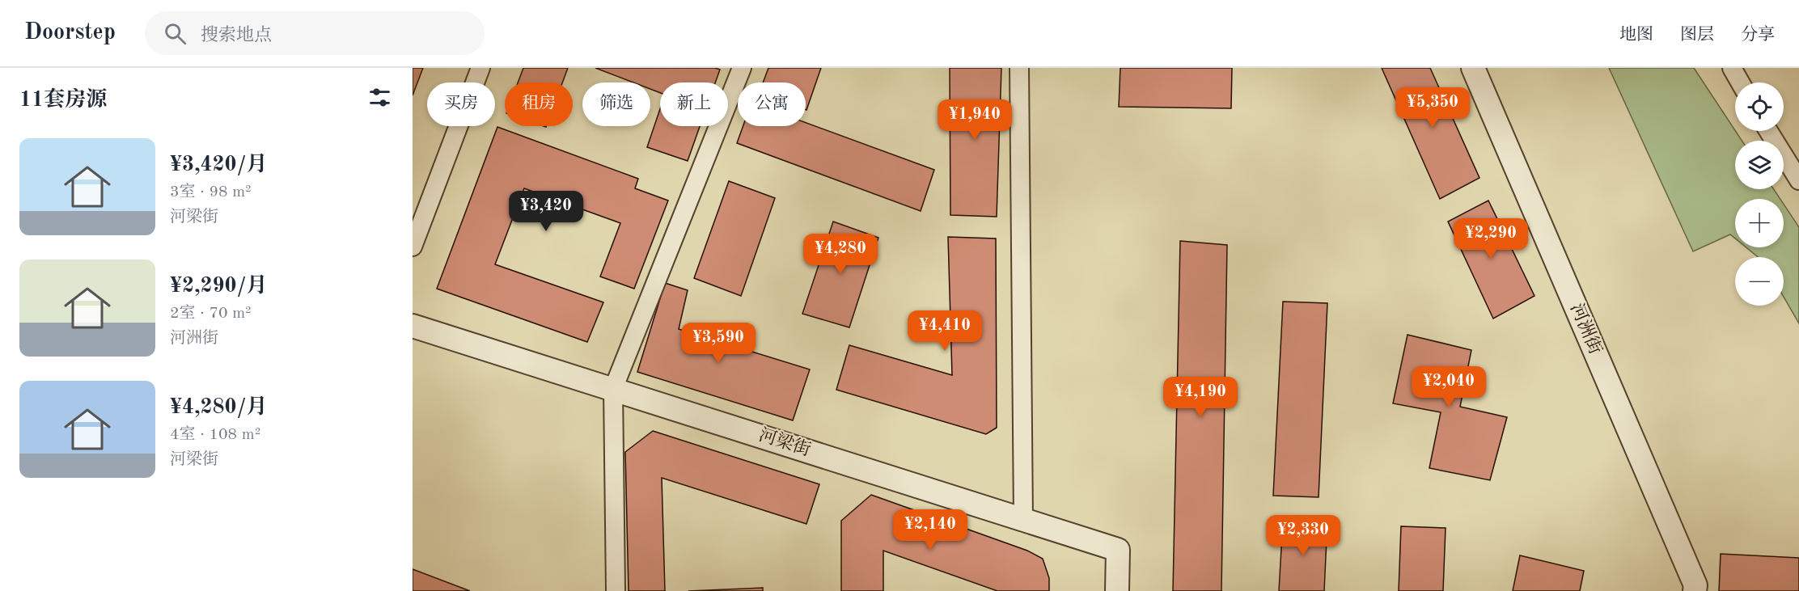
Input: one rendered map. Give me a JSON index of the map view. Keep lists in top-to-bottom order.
{
  "streets": {
    "street": ["河洲街", "河梁街"]
  },
  "page": {
    "header": "Doorstep",
    "search": "搜索地点",
    "nav": ["地图", "图层", "分享"],
    "heading": "11套房源",
    "map_buttons": ["+", "−"],
    "chip": [
      "买房",
      "租房",
      "筛选",
      "新上",
      "公寓"
    ],
    "price": [
      "¥5,350",
      "¥1,940",
      "¥3,420",
      "¥2,290",
      "¥4,280",
      "¥4,410",
      "¥3,590",
      "¥2,040",
      "¥4,190",
      "¥2,140",
      "¥2,330"
    ],
    "list": [
      {
        "name": "¥3,420/月",
        "note": "3室 · 98 m² · 河梁街"
      },
      {
        "name": "¥2,290/月",
        "note": "2室 · 70 m² · 河洲街"
      },
      {
        "name": "¥4,280/月",
        "note": "4室 · 108 m² · 河梁街"
      }
    ]
  }
}
